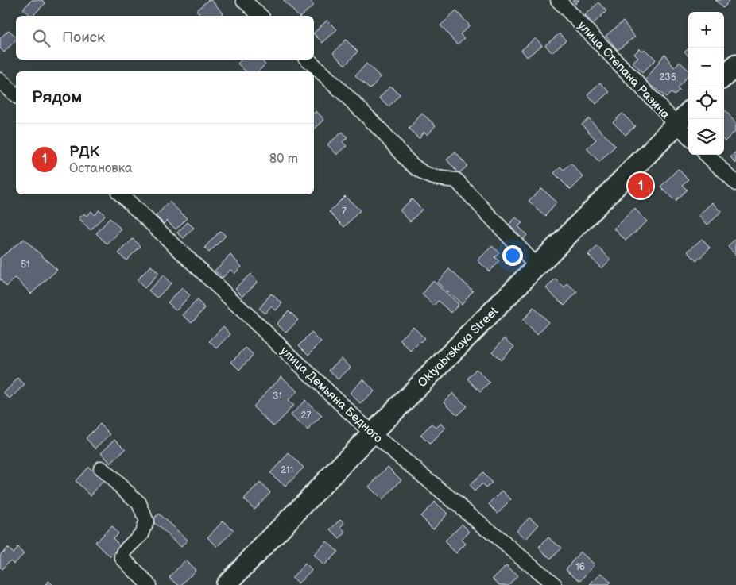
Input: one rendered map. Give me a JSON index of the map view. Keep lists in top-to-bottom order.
{
  "streets": {
    "main road": ["Oktyabrskaya Street"],
    "street": ["улица Степана Разина", "улица Демьяна Бедного"]
  },
  "crossings": [
    ["улица Степана Разина", "Oktyabrskaya Street"],
    ["Oktyabrskaya Street", "улица Демьяна Бедного"]
  ],
  "house_numbers": [
    "235",
    "7",
    "51",
    "31",
    "27",
    "211",
    "16"
  ],
  "page": {
    "map_buttons": ["+", "−"],
    "search": "Поиск",
    "heading": "Рядом",
    "list": [
      {
        "mark": "1",
        "name": "РДК",
        "note": "Остановка",
        "value": "80 m"
      }
    ],
    "pins": "1"
  }
}
